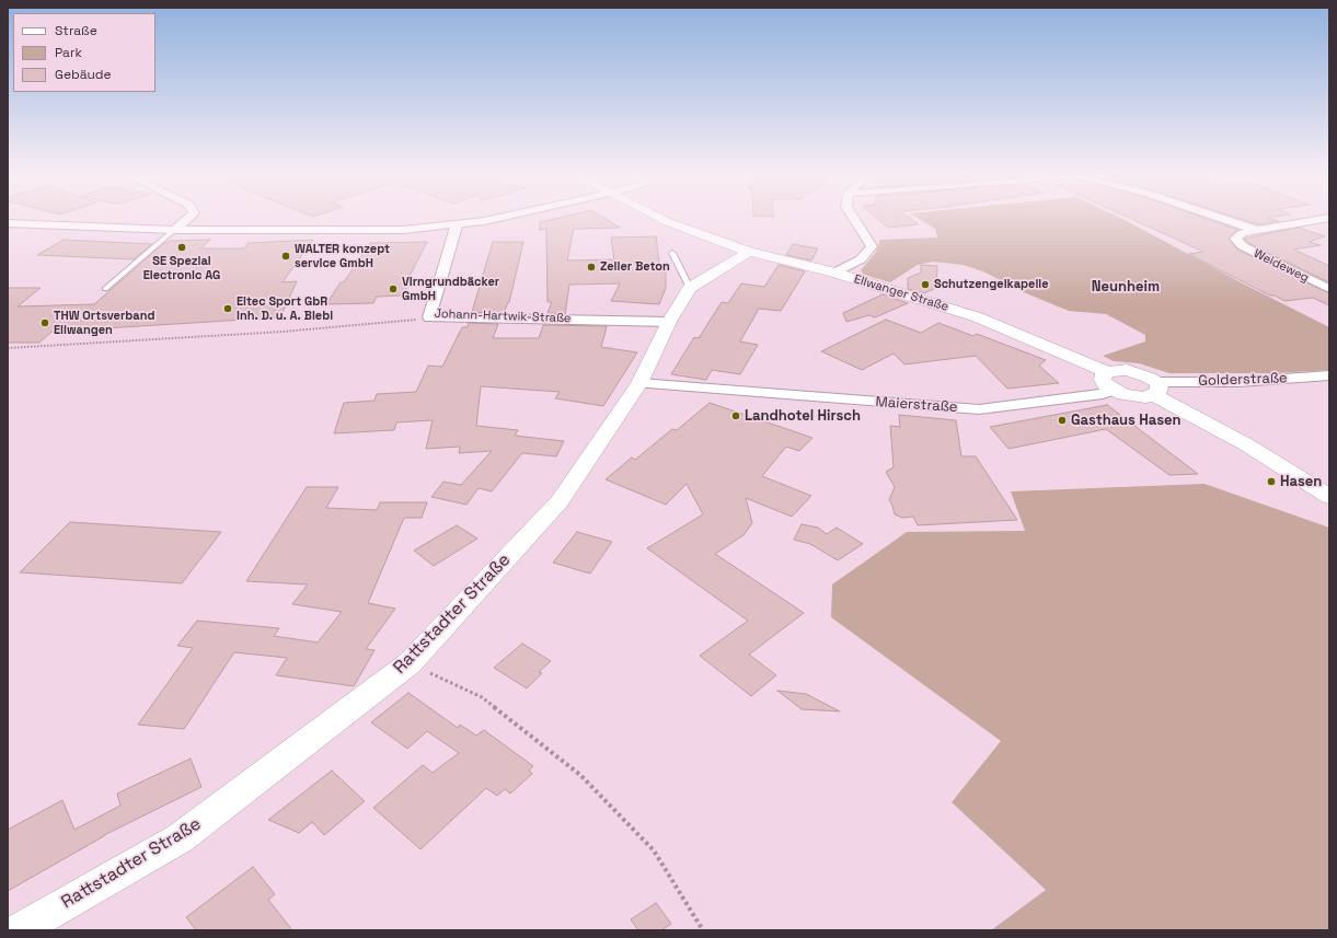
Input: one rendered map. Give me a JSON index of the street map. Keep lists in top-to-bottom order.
{
  "streets": {
    "street": [
      "Weideweg",
      "Ellwanger Straße",
      "Johann-Hartwik-Straße",
      "Golderstraße",
      "Maierstraße",
      "Rattstadter Straße"
    ]
  },
  "crossings": [
    ["Ellwanger Straße", "Golderstraße"],
    ["Ellwanger Straße", "Maierstraße"],
    ["Ellwanger Straße", "Rattstadter Straße"],
    ["Johann-Hartwik-Straße", "Rattstadter Straße"],
    ["Maierstraße", "Rattstadter Straße"]
  ],
  "districts": ["Neunheim"],
  "places": [
    "SE Spezial Electronic AG",
    "WALTER konzept service GmbH",
    "Zeller Beton",
    "Schutzengelkapelle",
    "Virngrundbäcker GmbH",
    "Eltec Sport GbR Inh. D. u. A. Biebl",
    "THW Ortsverband Ellwangen",
    "Landhotel Hirsch",
    "Gasthaus Hasen",
    "Hasen"
  ],
  "legend": ["Straße", "Park", "Gebäude"]
}
